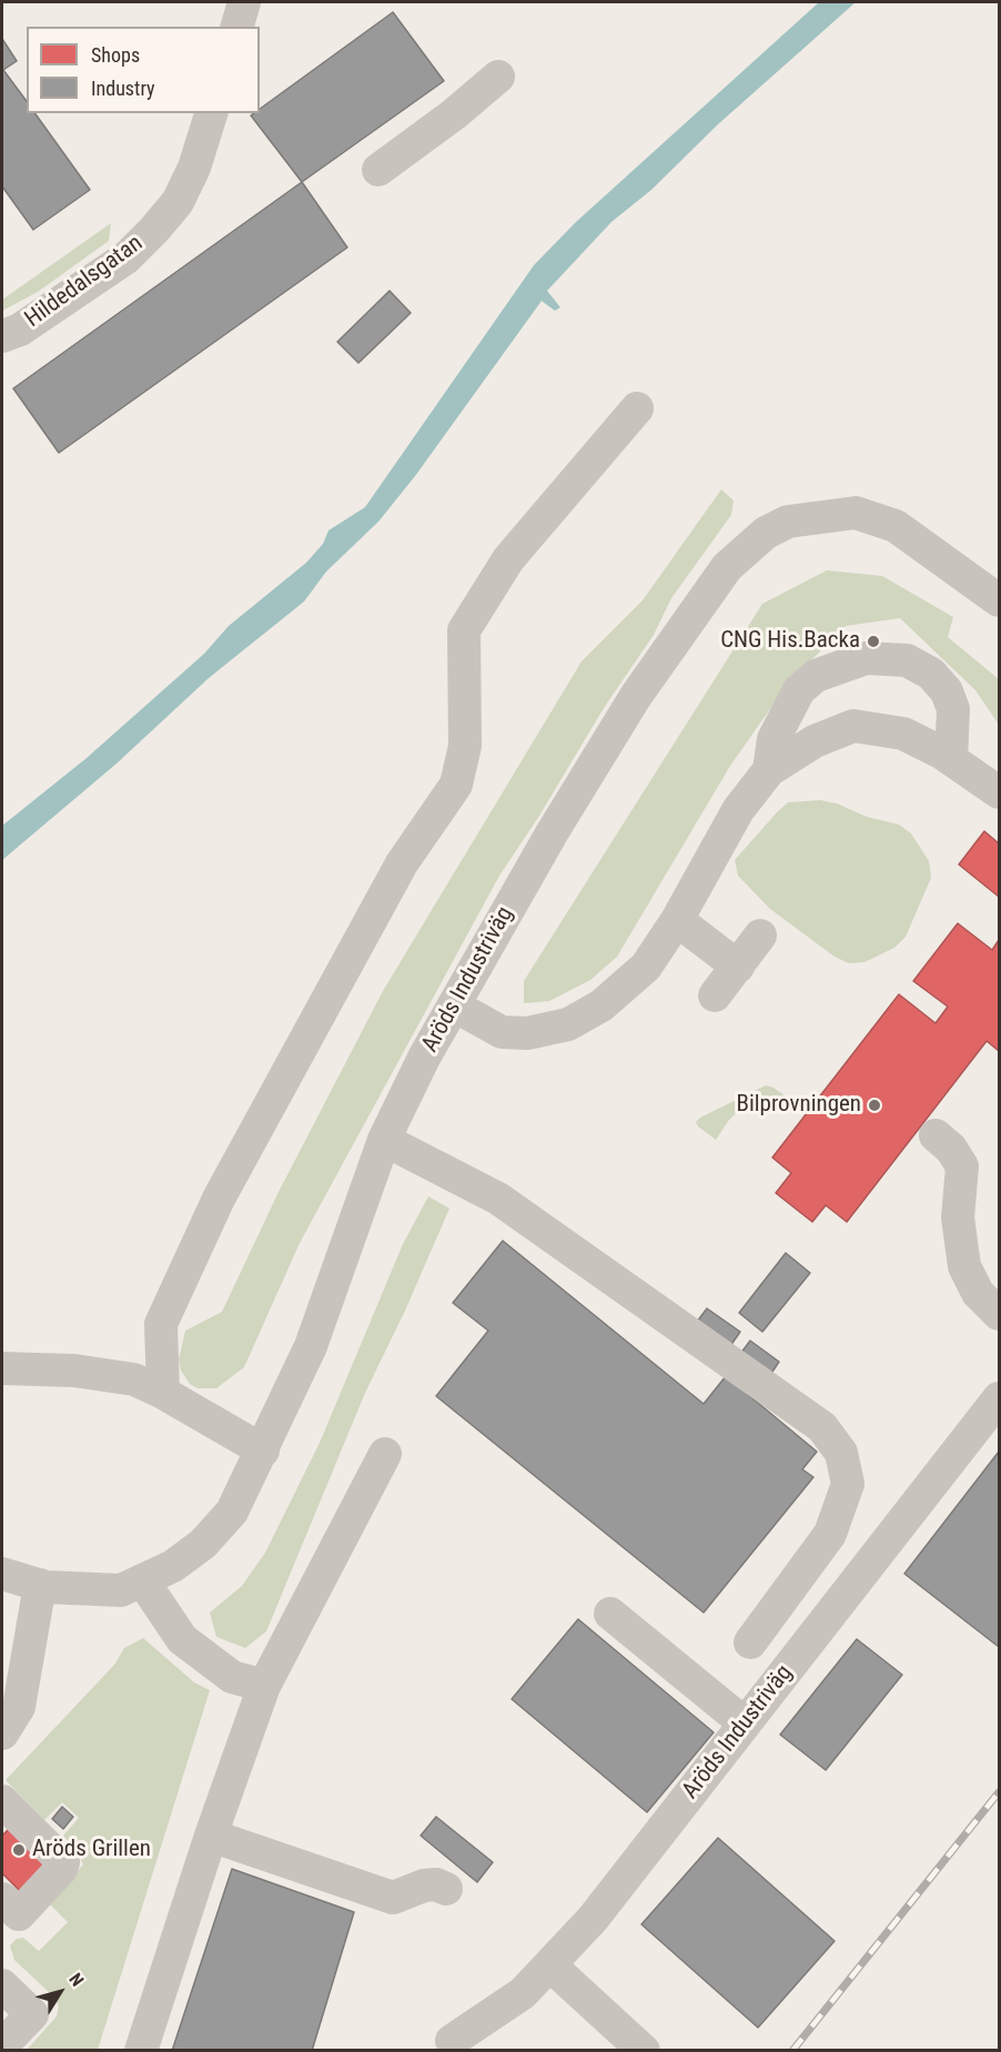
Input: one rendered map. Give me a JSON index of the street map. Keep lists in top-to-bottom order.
{
  "streets": {
    "street": ["Hildedalsgatan", "Aröds Industriväg"]
  },
  "places": ["CNG His.Backa", "Bilprovningen", "Aröds Grillen"],
  "legend": ["Shops", "Industry"],
  "north": "top right"
}
